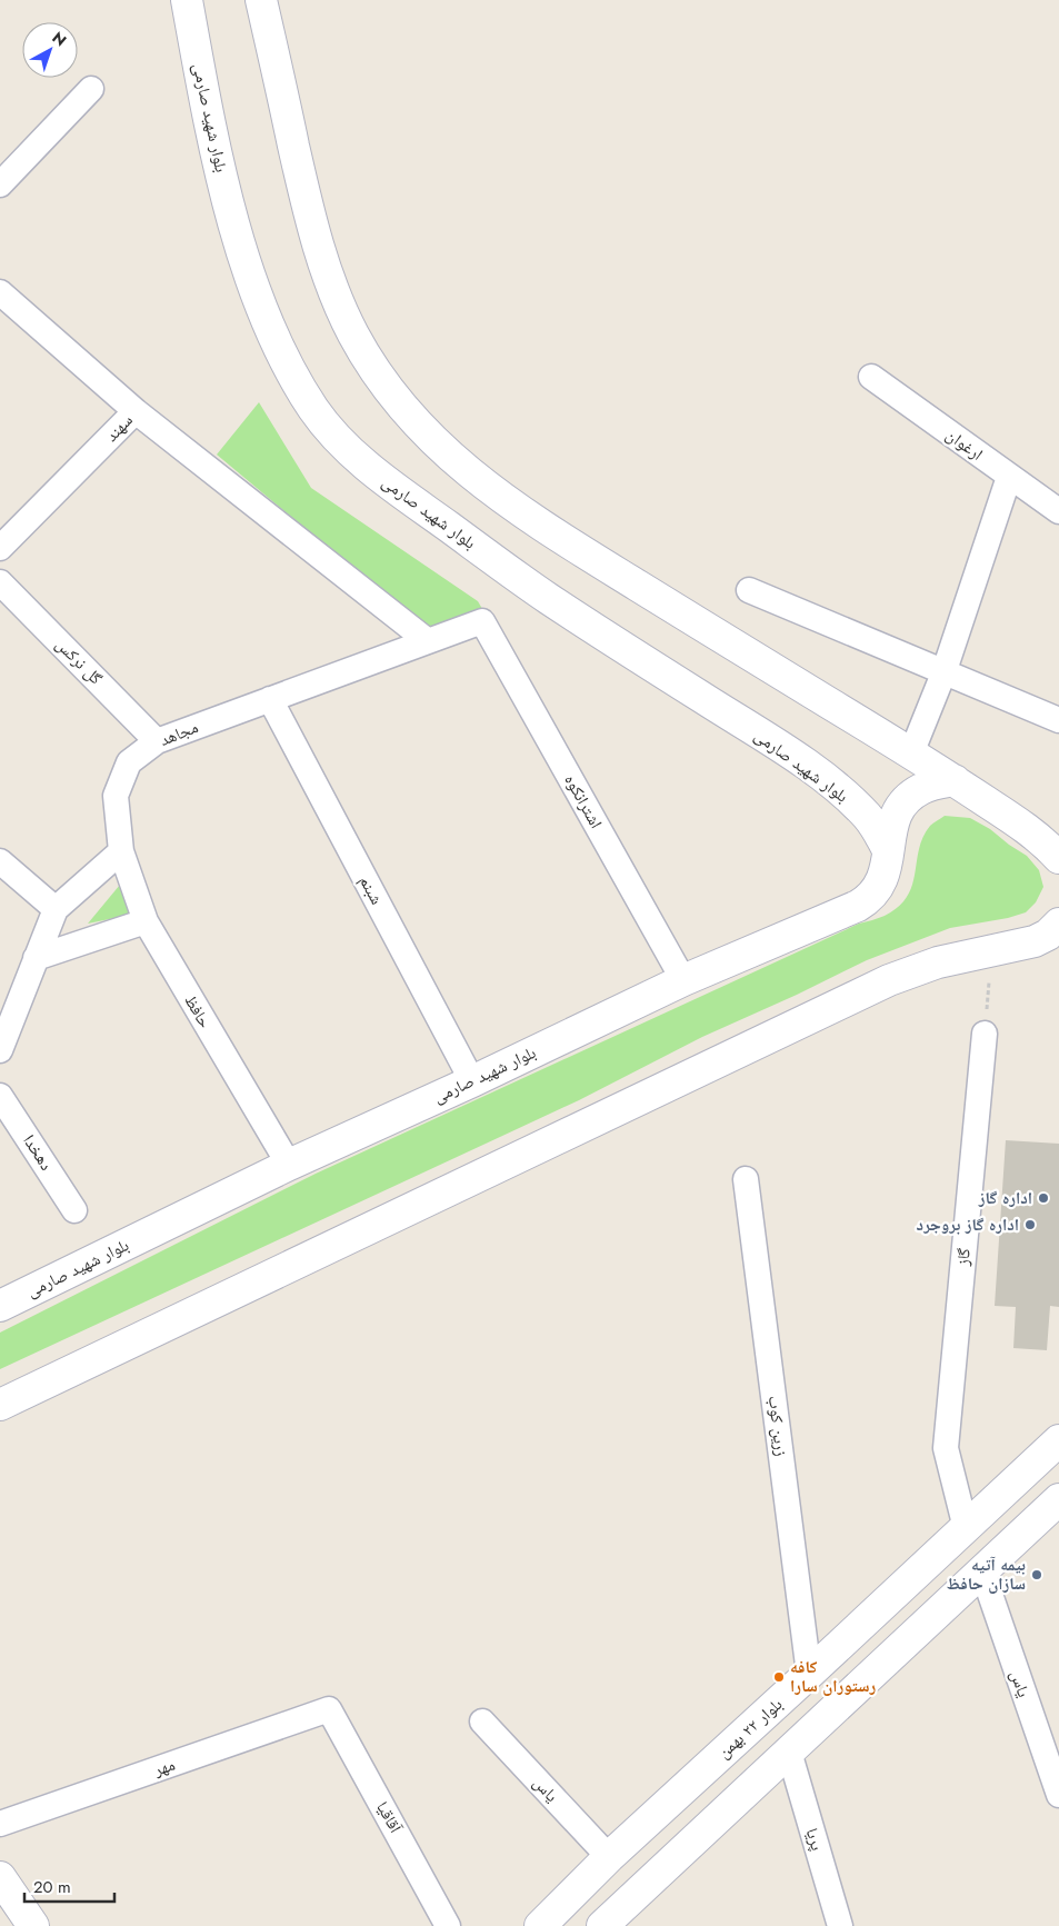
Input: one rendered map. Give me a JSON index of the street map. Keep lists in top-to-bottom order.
{
  "streets": {
    "main road": ["بلوار شهید صارمی", "بلوار ۲۲ بهمن"],
    "street": [
      "سهند",
      "ارغوان",
      "گل نرکس",
      "مجاهد",
      "اشترانکوه",
      "شبنم",
      "حافظ",
      "دهخدا",
      "گاز",
      "زرین کوب",
      "یاس",
      "مهر",
      "آقاقیا",
      "پریا"
    ]
  },
  "crossings": [
    ["بلوار شهید صارمی", "اشترانکوه"],
    ["بلوار شهید صارمی", "شبنم"],
    ["بلوار شهید صارمی", "حافظ"],
    ["گل نرکس", "مجاهد"],
    ["مجاهد", "اشترانکوه"],
    ["مجاهد", "شبنم"],
    ["مجاهد", "حافظ"],
    ["گاز", "بلوار ۲۲ بهمن"],
    ["زرین کوب", "بلوار ۲۲ بهمن"],
    ["یاس", "بلوار ۲۲ بهمن"],
    ["مهر", "آقاقیا"]
  ],
  "places": [
    "اداره گاز",
    "اداره گاز بروجرد",
    "بیمه آتیه سازان حافظ",
    "کافه رستوران سارا"
  ],
  "scale_bar": "20 m",
  "north": "top right"
}
